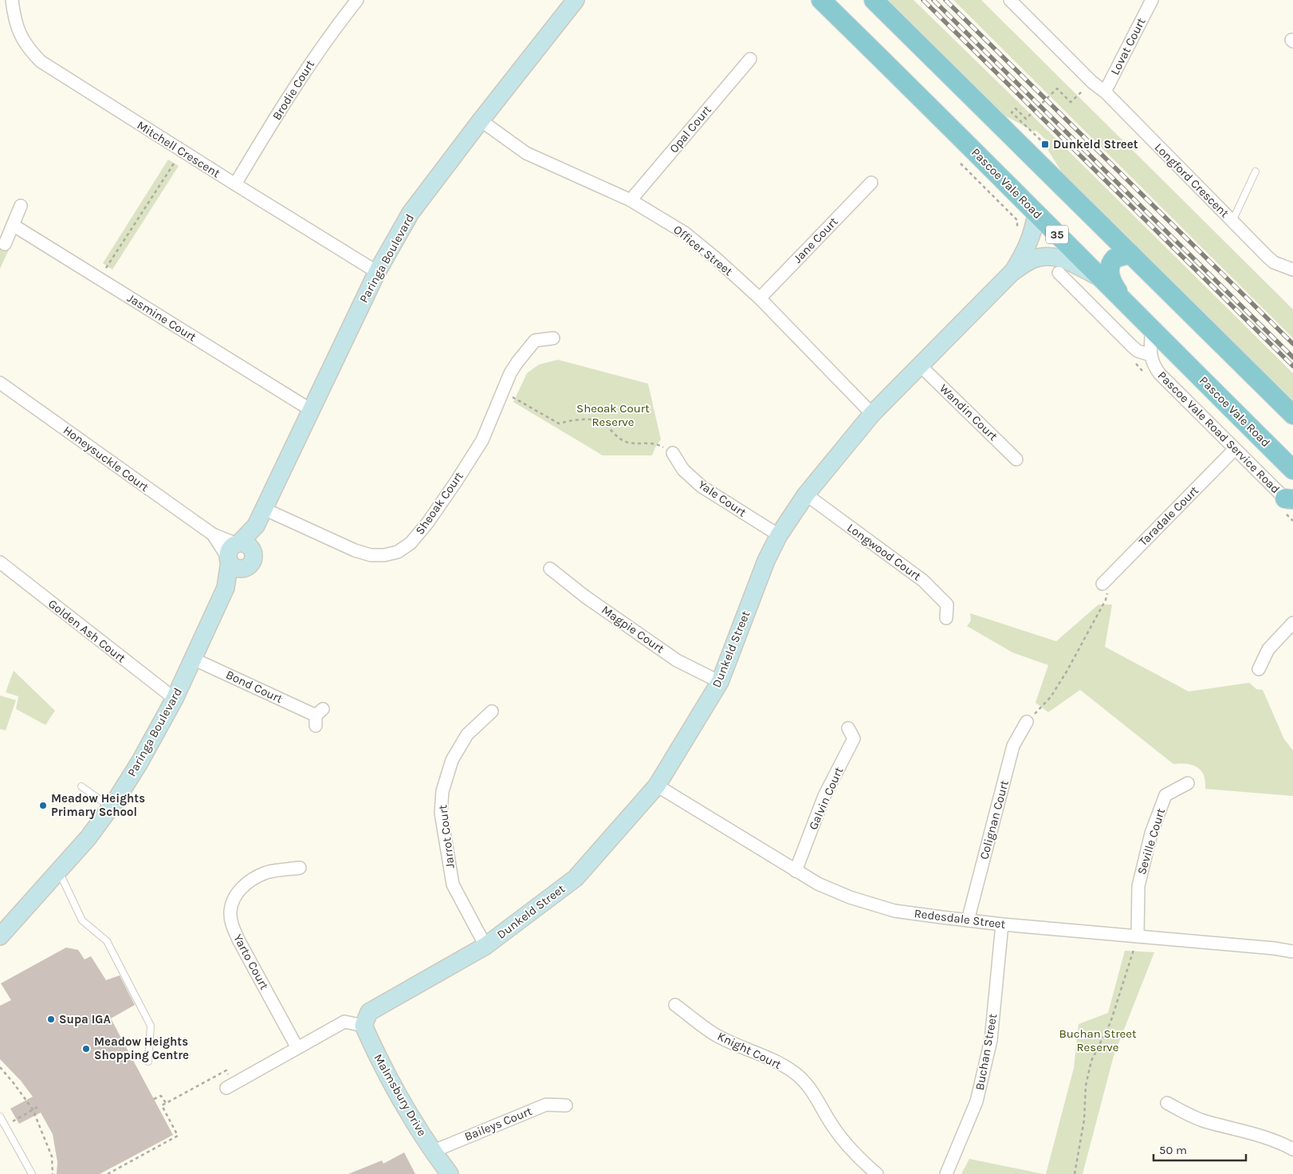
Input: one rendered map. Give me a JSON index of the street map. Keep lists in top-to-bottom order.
{
  "streets": {
    "main road": ["Pascoe Vale Road", "35"],
    "street": [
      "Lovat Court",
      "Brodie Court",
      "Opal Court",
      "Mitchell Crescent",
      "Longford Crescent",
      "Jane Court",
      "Officer Street",
      "Paringa Boulevard",
      "Jasmine Court",
      "Wandin Court",
      "Pascoe Vale Road Service Road",
      "Honeysuckle Court",
      "Yale Court",
      "Sheoak Court",
      "Taradale Court",
      "Longwood Court",
      "Magpie Court",
      "Golden Ash Court",
      "Dunkeld Street",
      "Bond Court",
      "Galvin Court",
      "Colignan Court",
      "Jarrot Court",
      "Seville Court",
      "Redesdale Street",
      "Yarto Court",
      "Knight Court",
      "Buchan Street",
      "Malmsbury Drive",
      "Baileys Court"
    ]
  },
  "crossings": [
    ["Lovat Court", "Longford Crescent"],
    ["Brodie Court", "Mitchell Crescent"],
    ["Opal Court", "Officer Street"],
    ["Mitchell Crescent", "Paringa Boulevard"],
    ["Pascoe Vale Road", "Pascoe Vale Road Service Road"],
    ["Pascoe Vale Road", "Dunkeld Street"],
    ["Jane Court", "Officer Street"],
    ["Officer Street", "Paringa Boulevard"],
    ["Officer Street", "Dunkeld Street"],
    ["Paringa Boulevard", "Jasmine Court"],
    ["Paringa Boulevard", "Honeysuckle Court"],
    ["Paringa Boulevard", "Sheoak Court"],
    ["Paringa Boulevard", "Golden Ash Court"],
    ["Paringa Boulevard", "Bond Court"],
    ["Wandin Court", "Dunkeld Street"],
    ["Pascoe Vale Road Service Road", "Taradale Court"],
    ["Yale Court", "Dunkeld Street"],
    ["Longwood Court", "Dunkeld Street"],
    ["Magpie Court", "Dunkeld Street"],
    ["Dunkeld Street", "Jarrot Court"],
    ["Dunkeld Street", "Redesdale Street"],
    ["Dunkeld Street", "Malmsbury Drive"],
    ["Galvin Court", "Redesdale Street"],
    ["Colignan Court", "Redesdale Street"],
    ["Seville Court", "Redesdale Street"],
    ["Redesdale Street", "Buchan Street"],
    ["Malmsbury Drive", "Baileys Court"]
  ],
  "parks": ["Sheoak Court Reserve", "Buchan Street Reserve"],
  "places": {
    "transit": ["Dunkeld Street"],
    "other": ["Meadow Heights Primary School", "Supa IGA", "Meadow Heights Shopping Centre"]
  },
  "scale_bar": "50 m"
}
